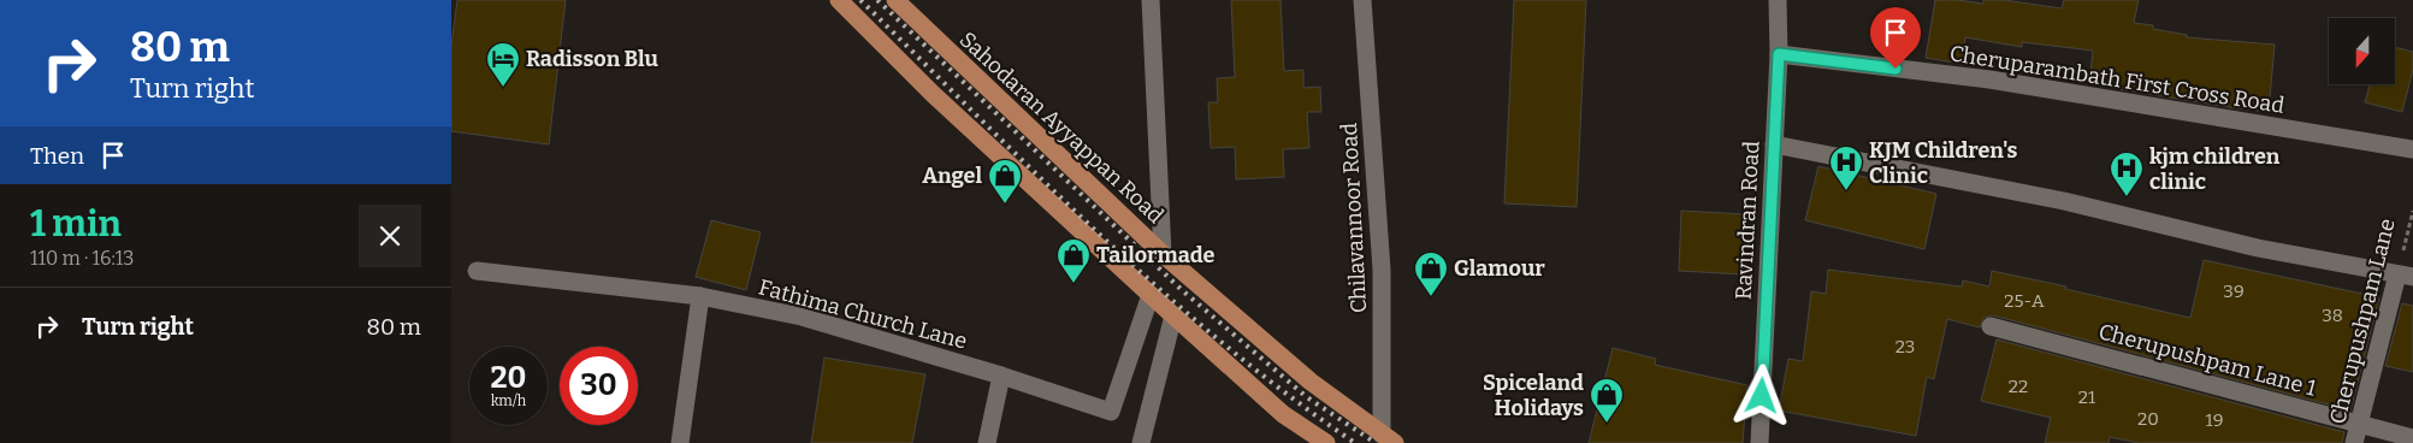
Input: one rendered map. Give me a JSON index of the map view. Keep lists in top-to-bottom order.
{
  "streets": {
    "main road": ["Sahodaran Ayyappan Road"],
    "street": [
      "Cheruparambath First Cross Road",
      "Chilavannoor Road",
      "Ravindran Road",
      "Fathima Church Lane",
      "Cherupushpam Lane",
      "Cherupushpam Lane 1"
    ]
  },
  "crossings": [
    ["Cheruparambath First Cross Road", "Ravindran Road"],
    ["Sahodaran Ayyappan Road", "Chilavannoor Road"],
    ["Cherupushpam Lane", "Cherupushpam Lane 1"]
  ],
  "places": {
    "hotel": ["Radisson Blu"],
    "hospital": ["KJM Children's Clinic", "kjm children clinic"],
    "shop": [
      "Angel",
      "Tailormade",
      "Glamour",
      "Spiceland Holidays"
    ]
  },
  "house_numbers": [
    "39",
    "25-A",
    "38",
    "23",
    "22",
    "21",
    "20",
    "19"
  ],
  "north": "bottom",
  "page": {
    "turn": ["80 m", "Turn right"],
    "then": "Then",
    "heading": ["1 min", "110 m · 16:13"],
    "list": [
      {
        "name": "Turn right",
        "value": "80 m"
      }
    ],
    "speed": "20 km/h",
    "limit": "30"
  }
}
